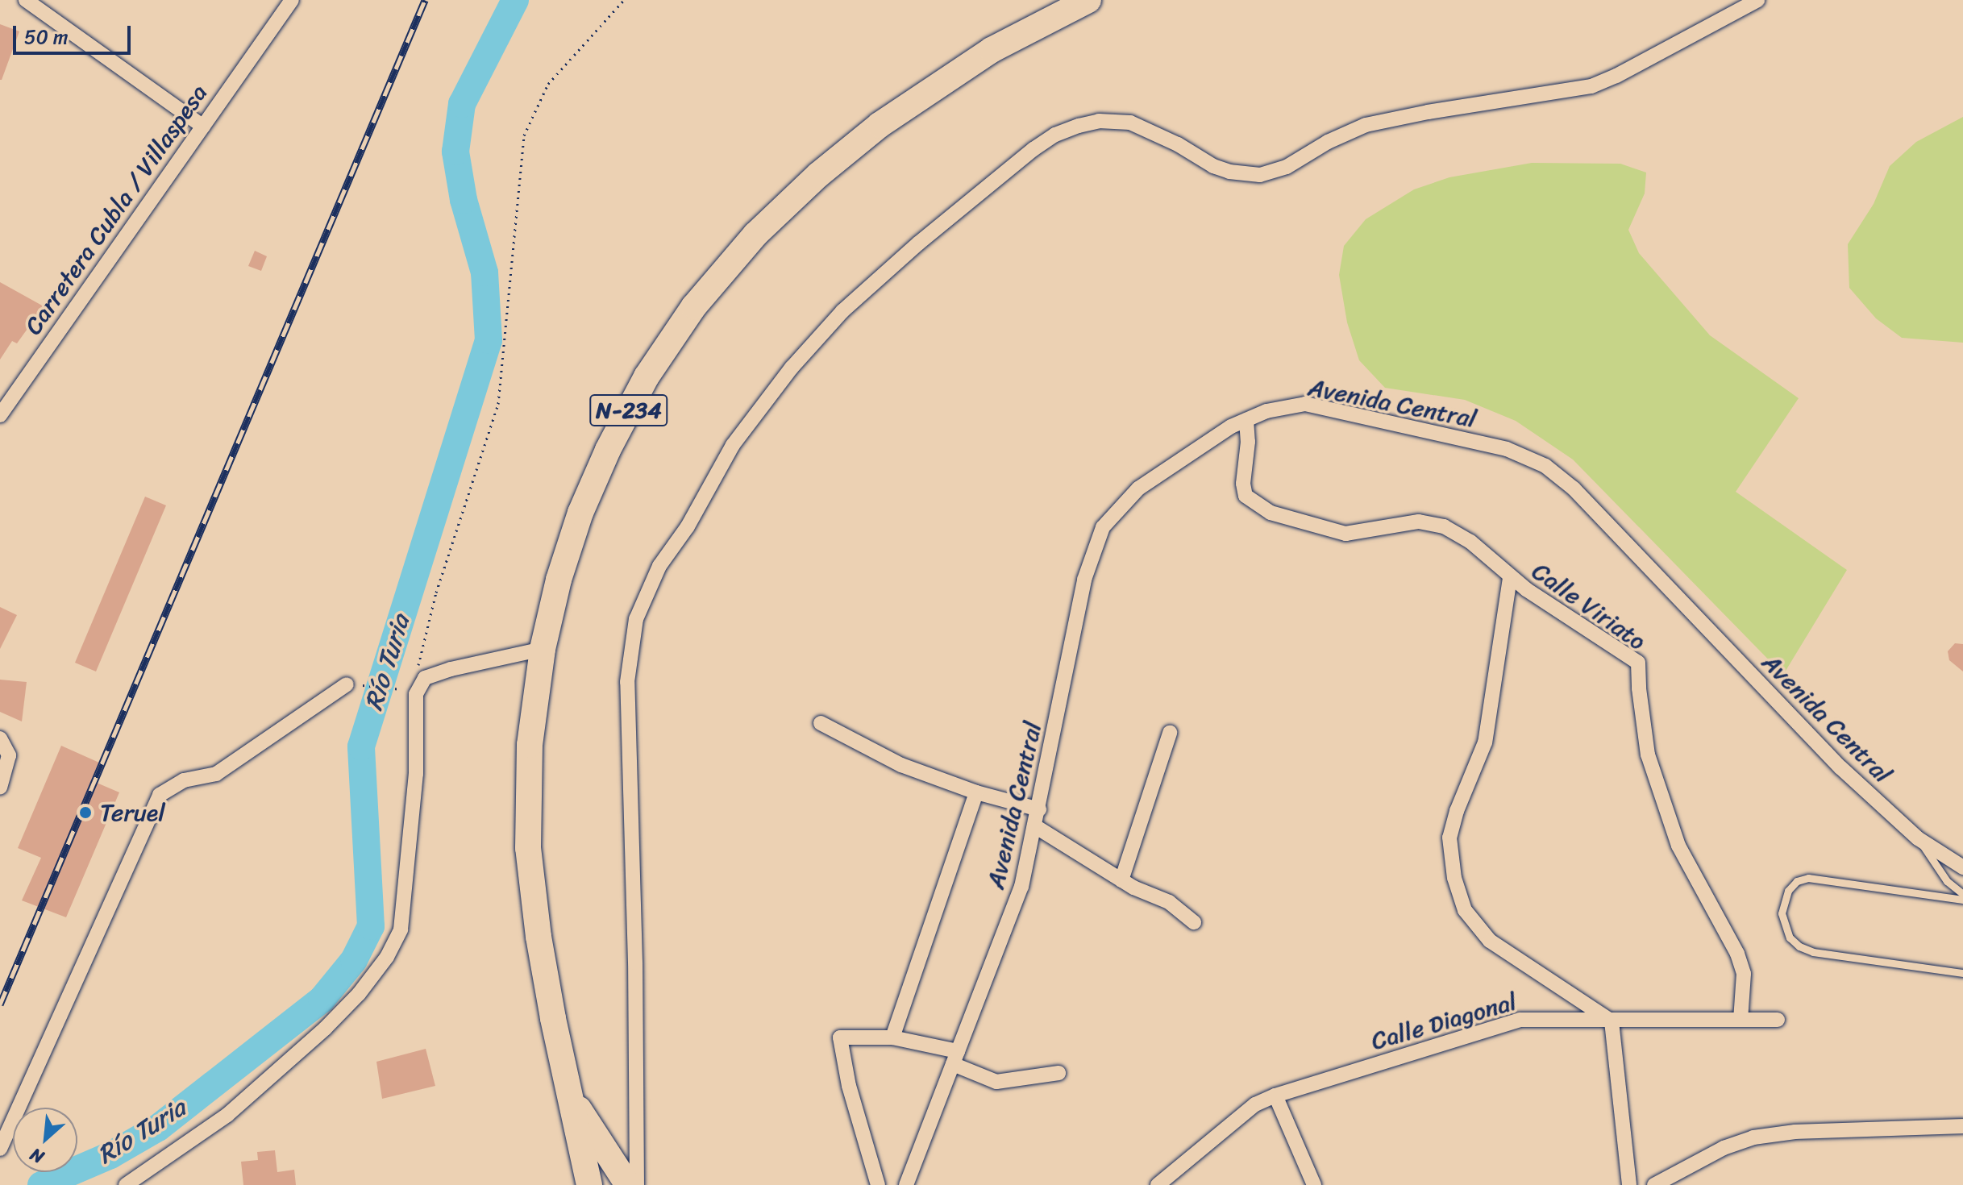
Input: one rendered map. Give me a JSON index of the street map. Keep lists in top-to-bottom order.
{
  "streets": {
    "highway": ["N-234"],
    "street": [
      "Carretera Cubla / Villaspesa",
      "Avenida Central",
      "Calle Viriato",
      "Calle Diagonal"
    ]
  },
  "crossings": [
    ["Avenida Central", "Calle Viriato"],
    ["Calle Viriato", "Calle Diagonal"]
  ],
  "water": ["Río Turia"],
  "places": ["Teruel"],
  "scale_bar": "50 m",
  "north": "bottom left"
}
